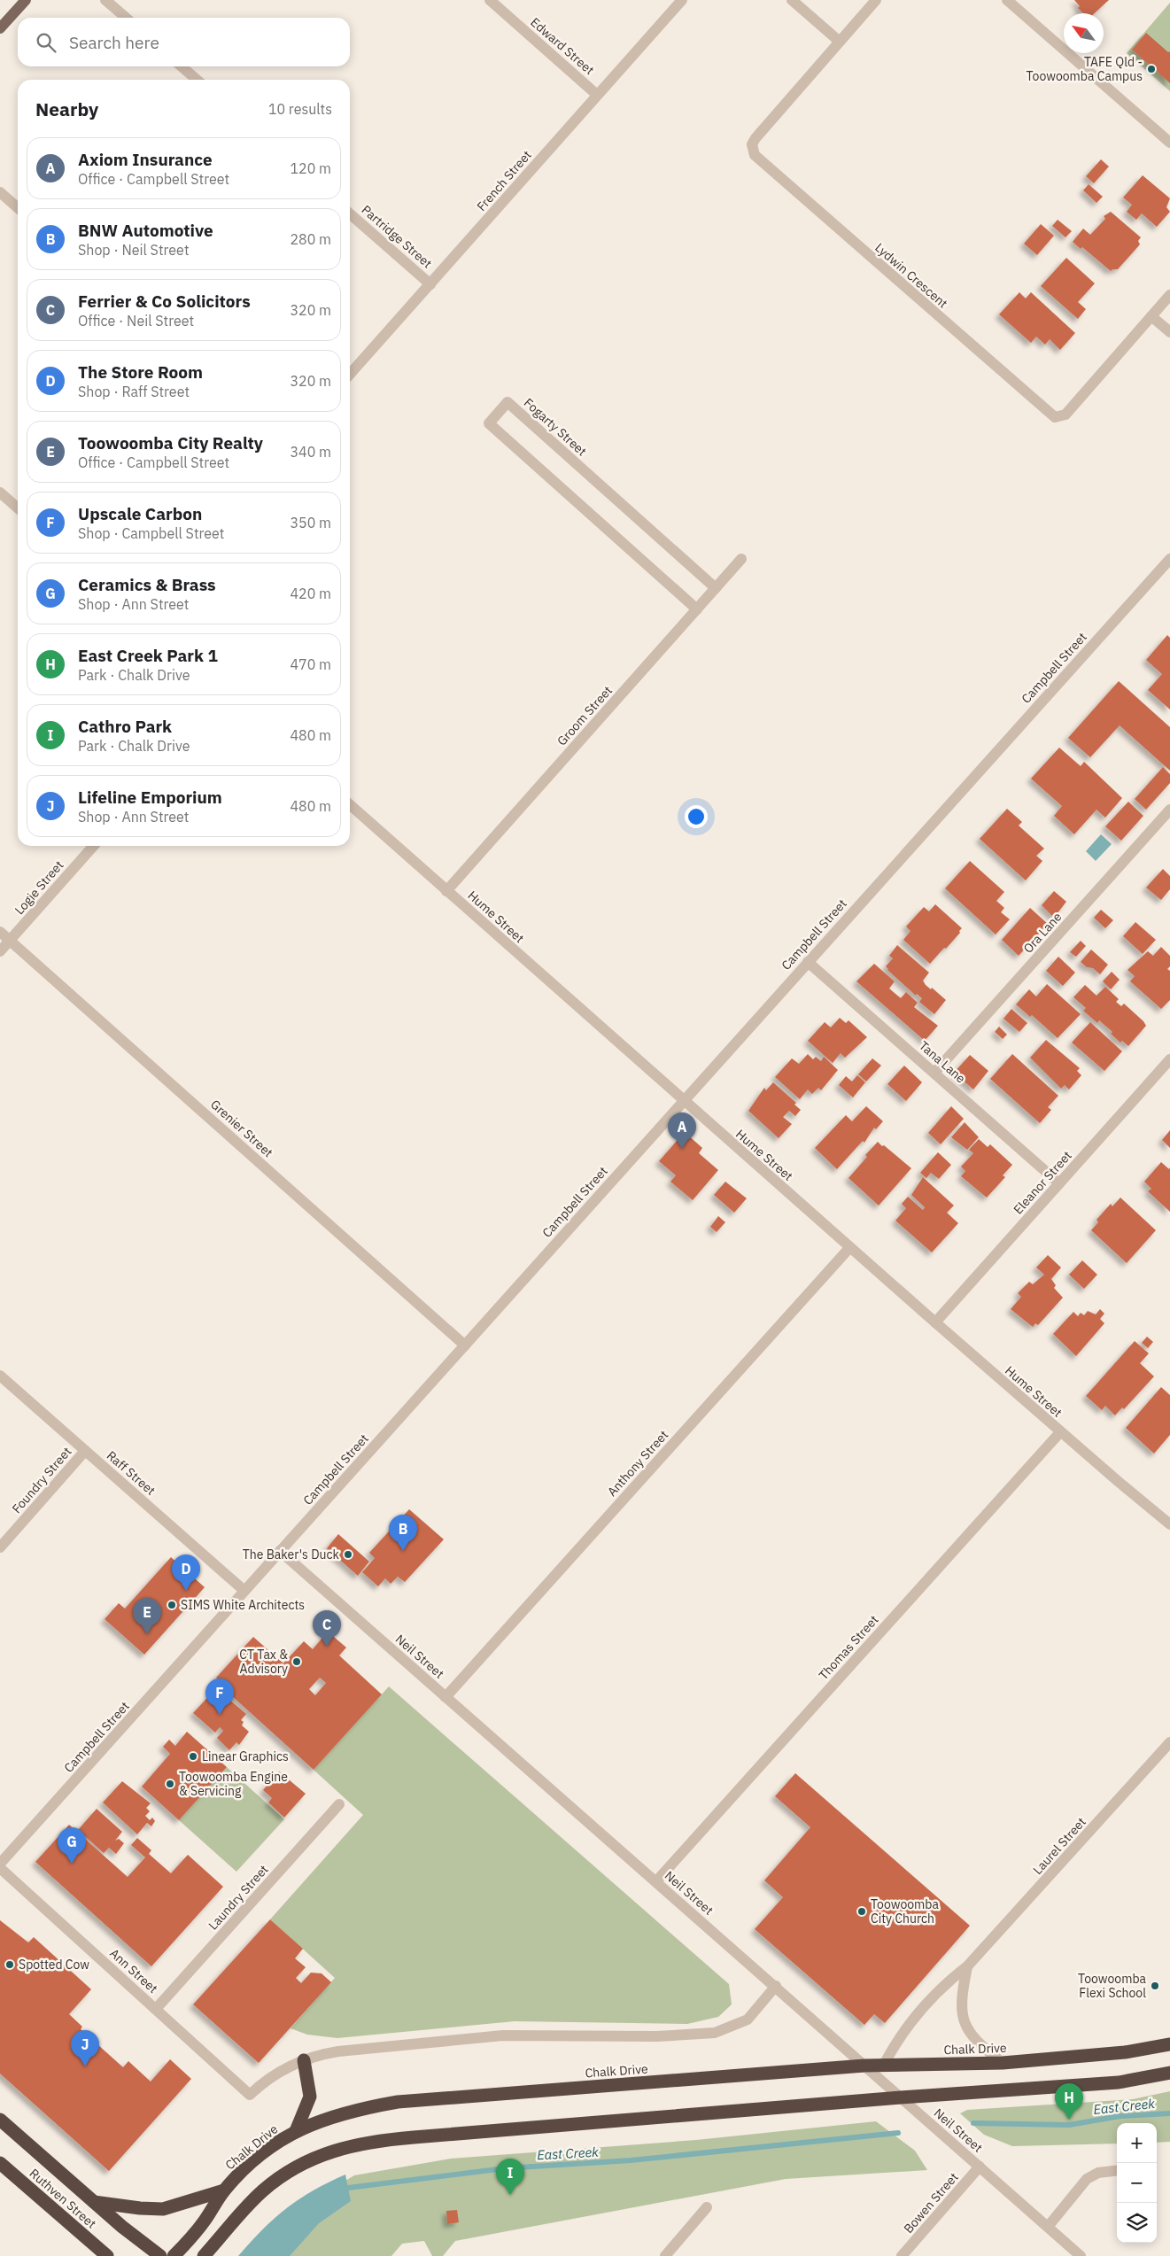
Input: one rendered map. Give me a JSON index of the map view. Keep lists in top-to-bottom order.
{
  "streets": {
    "highway": ["Chalk Drive", "Ruthven Street"],
    "street": [
      "Edward Street",
      "French Street",
      "Partridge Street",
      "Lydwin Crescent",
      "Fogarty Street",
      "Campbell Street",
      "Groom Street",
      "Logie Street",
      "Hume Street",
      "Ora Lane",
      "Tana Lane",
      "Grenier Street",
      "Eleanor Street",
      "Anthony Street",
      "Raff Street",
      "Foundry Street",
      "Thomas Street",
      "Neil Street",
      "Laurel Street",
      "Laundry Street",
      "Ann Street",
      "Bowen Street"
    ]
  },
  "crossings": [
    ["Edward Street", "French Street"],
    ["French Street", "Partridge Street"],
    ["Fogarty Street", "Groom Street"],
    ["Campbell Street", "Hume Street"],
    ["Campbell Street", "Tana Lane"],
    ["Campbell Street", "Grenier Street"],
    ["Campbell Street", "Raff Street"],
    ["Campbell Street", "Neil Street"],
    ["Groom Street", "Hume Street"],
    ["Logie Street", "Grenier Street"],
    ["Hume Street", "Eleanor Street"],
    ["Hume Street", "Anthony Street"],
    ["Hume Street", "Thomas Street"],
    ["Ora Lane", "Tana Lane"],
    ["Tana Lane", "Eleanor Street"],
    ["Anthony Street", "Neil Street"],
    ["Raff Street", "Foundry Street"],
    ["Thomas Street", "Neil Street"],
    ["Neil Street", "Chalk Drive"],
    ["Neil Street", "Bowen Street"],
    ["Laurel Street", "Chalk Drive"],
    ["Laundry Street", "Ann Street"],
    ["Chalk Drive", "Ruthven Street"]
  ],
  "water": ["East Creek"],
  "places": [
    "TAFE Qld - Toowoomba Campus",
    "The Baker's Duck",
    "SIMS White Architects",
    "CT Tax & Advisory",
    "Linear Graphics",
    "Toowoomba Engine & Servicing",
    "Toowoomba City Church",
    "Spotted Cow",
    "Toowoomba Flexi School"
  ],
  "north": "top left",
  "page": {
    "search": "Search here",
    "heading": ["Nearby", "10 results"],
    "list": [
      {
        "mark": "A",
        "name": "Axiom Insurance",
        "note": "Office · Campbell Street",
        "value": "120 m"
      },
      {
        "mark": "B",
        "name": "BNW Automotive",
        "note": "Shop · Neil Street",
        "value": "280 m"
      },
      {
        "mark": "C",
        "name": "Ferrier & Co Solicitors",
        "note": "Office · Neil Street",
        "value": "320 m"
      },
      {
        "mark": "D",
        "name": "The Store Room",
        "note": "Shop · Raff Street",
        "value": "320 m"
      },
      {
        "mark": "E",
        "name": "Toowoomba City Realty",
        "note": "Office · Campbell Street",
        "value": "340 m"
      },
      {
        "mark": "F",
        "name": "Upscale Carbon",
        "note": "Shop · Campbell Street",
        "value": "350 m"
      },
      {
        "mark": "G",
        "name": "Ceramics & Brass",
        "note": "Shop · Ann Street",
        "value": "420 m"
      },
      {
        "mark": "H",
        "name": "East Creek Park 1",
        "note": "Park · Chalk Drive",
        "value": "470 m"
      },
      {
        "mark": "I",
        "name": "Cathro Park",
        "note": "Park · Chalk Drive",
        "value": "480 m"
      },
      {
        "mark": "J",
        "name": "Lifeline Emporium",
        "note": "Shop · Ann Street",
        "value": "480 m"
      }
    ],
    "pins": [
      "A",
      "B",
      "D",
      "E",
      "C",
      "F",
      "G",
      "J",
      "H",
      "I"
    ],
    "map_buttons": ["+", "−"]
  }
}
